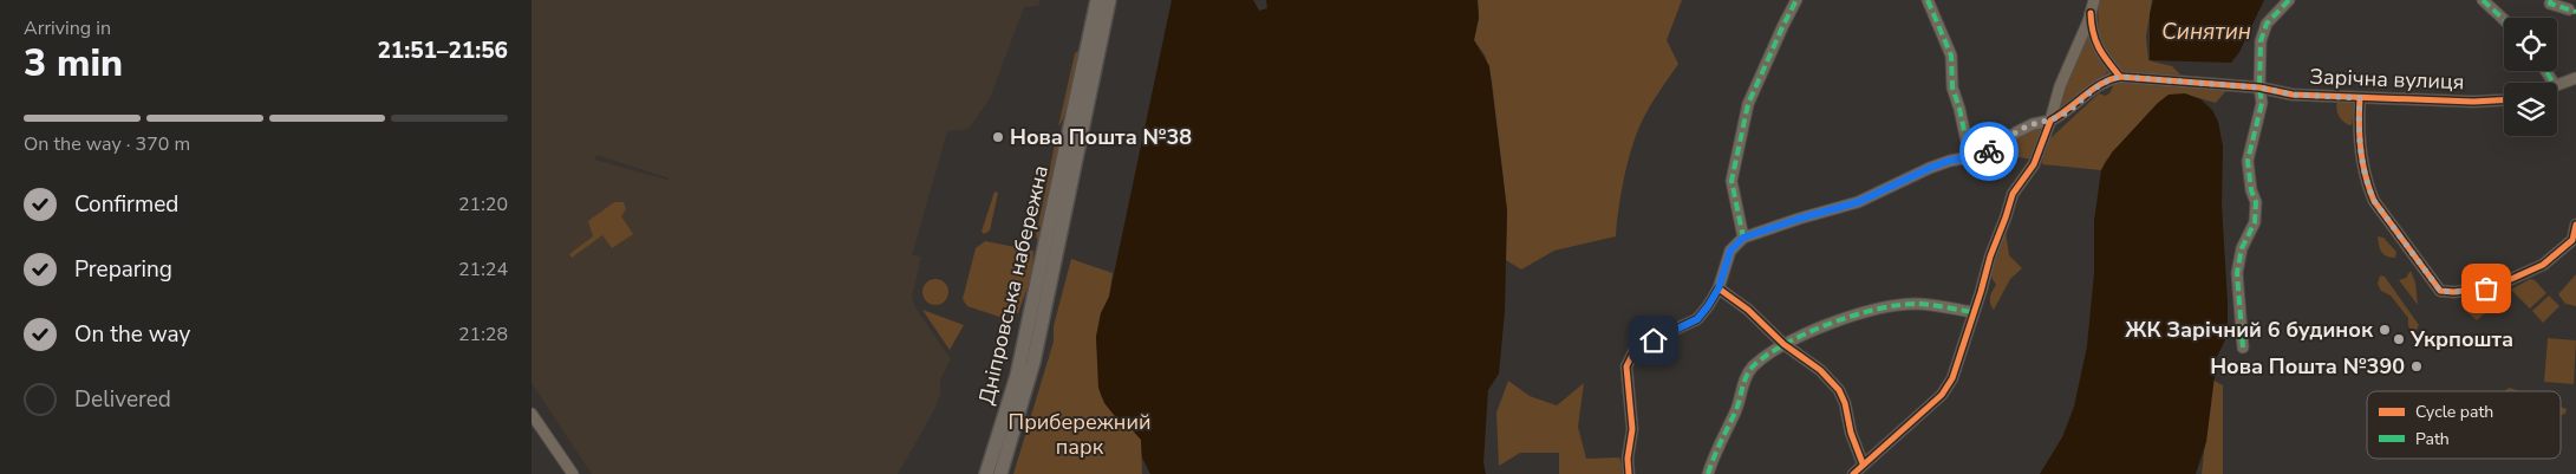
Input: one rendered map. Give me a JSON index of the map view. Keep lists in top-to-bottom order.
{
  "streets": {
    "main road": ["Дніпровська набережна"],
    "street": ["Зарічна вулиця"]
  },
  "water": ["Синятин"],
  "parks": ["Прибережний парк"],
  "places": [
    "Нова Пошта №38",
    "ЖК Зарічний 6 будинок",
    "Укрпошта",
    "Нова Пошта №390"
  ],
  "legend": ["Cycle path", "Path"],
  "page": {
    "heading": ["3 min", "Arriving in", "21:51–21:56"],
    "bar": "On the way · 370 m",
    "list": [
      ["Confirmed", "21:20"],
      ["Preparing", "21:24"],
      ["On the way", "21:28"],
      "Delivered"
    ]
  }
}
